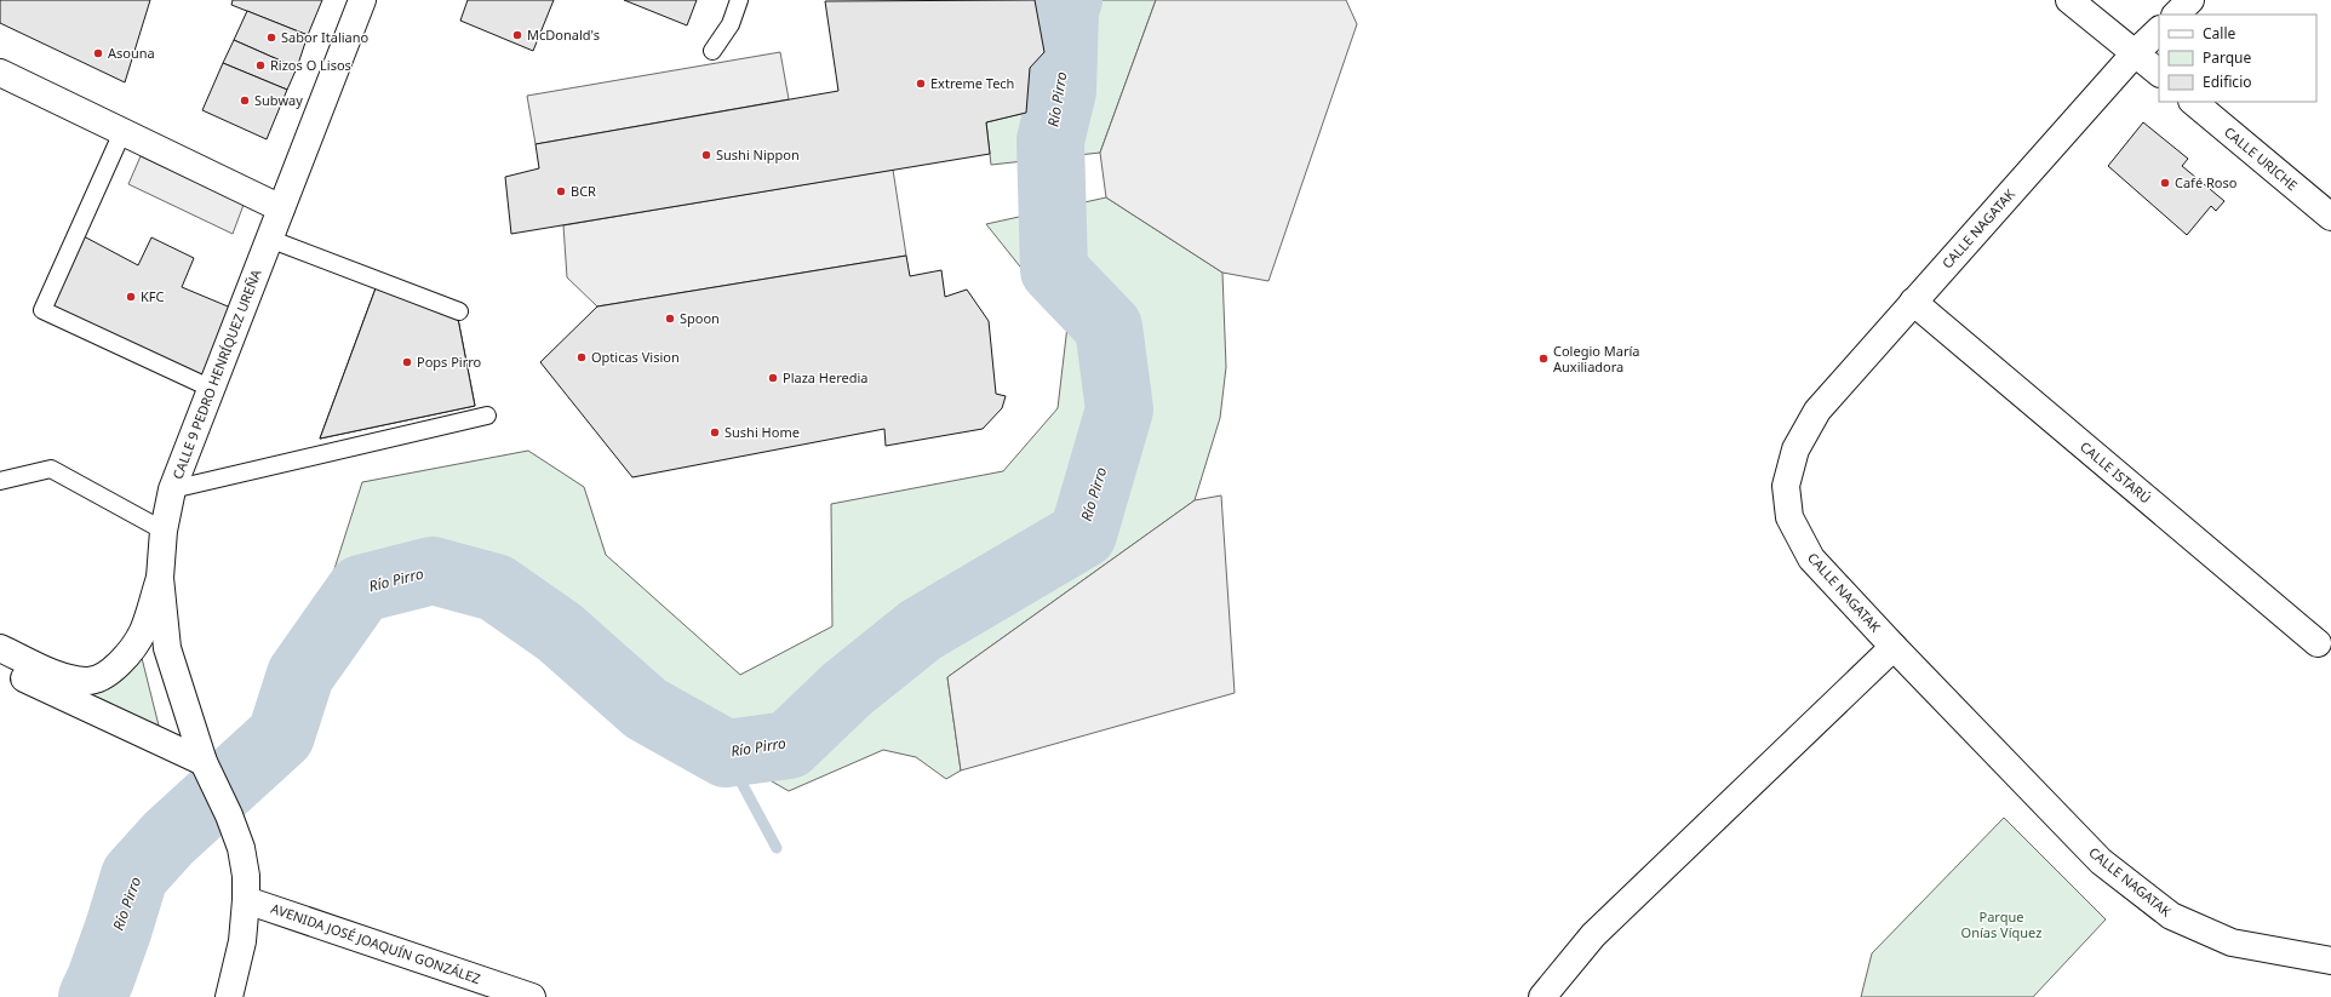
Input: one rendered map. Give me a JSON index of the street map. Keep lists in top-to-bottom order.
{
  "streets": {
    "street": [
      "CALLE URICHE",
      "CALLE NAGATAK",
      "CALLE 9 PEDRO HENRÍQUEZ UREÑA",
      "CALLE ISTARÚ",
      "AVENIDA JOSÉ JOAQUÍN GONZÁLEZ"
    ]
  },
  "crossings": [
    ["CALLE NAGATAK", "CALLE ISTARÚ"],
    ["CALLE 9 PEDRO HENRÍQUEZ UREÑA", "AVENIDA JOSÉ JOAQUÍN GONZÁLEZ"]
  ],
  "water": ["Río Pirro"],
  "parks": ["Parque Onías Víquez"],
  "places": [
    "McDonald's",
    "Sabor Italiano",
    "Asouna",
    "Rizos O Lisos",
    "Extreme Tech",
    "Subway",
    "Sushi Nippon",
    "Café Roso",
    "BCR",
    "KFC",
    "Spoon",
    "Opticas Vision",
    "Colegio María Auxiliadora",
    "Pops Pirro",
    "Plaza Heredia",
    "Sushi Home"
  ],
  "legend": ["Calle", "Parque", "Edificio"]
}
